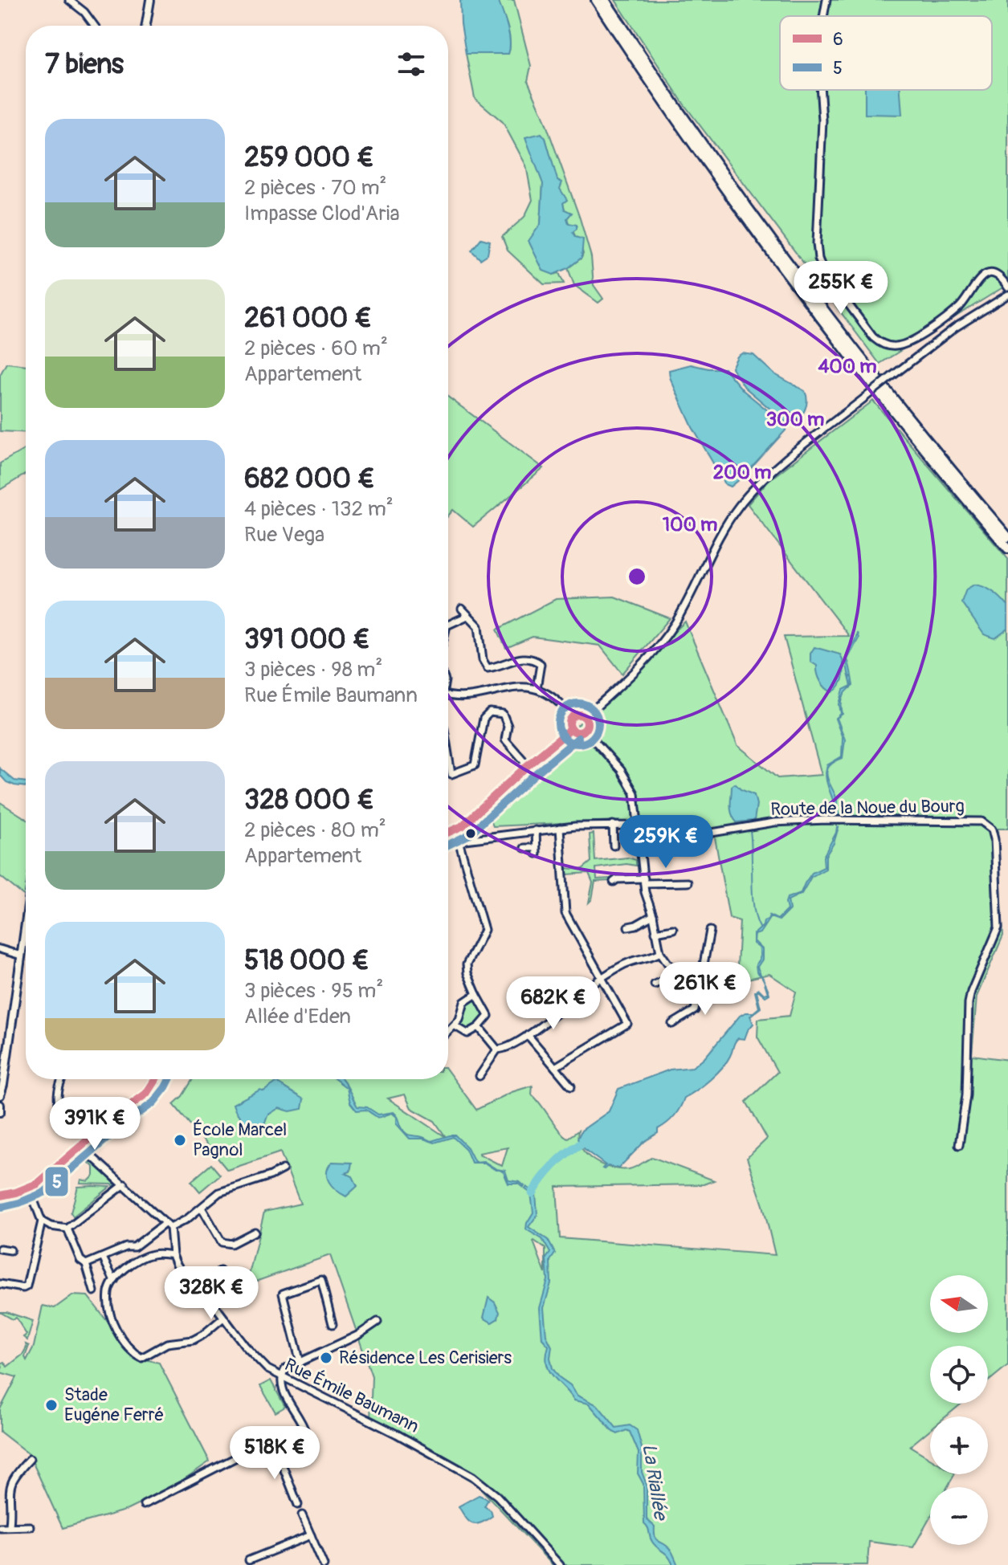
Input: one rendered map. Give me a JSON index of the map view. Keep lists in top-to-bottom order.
{
  "streets": {
    "street": ["Route de la Noue du Bourg", "Rue Émile Baumann"]
  },
  "water": ["La Riallée"],
  "places": ["École Marcel Pagnol", "Résidence Les Cerisiers", "Stade Eugéne Ferré"],
  "lines": ["transit line 5", "transit line 6"],
  "legend": ["6", "5"],
  "north": "left",
  "page": {
    "heading": "7 biens",
    "list": [
      {
        "name": "259 000 €",
        "note": "2 pièces · 70 m² · Impasse Clod'Aria"
      },
      {
        "name": "261 000 €",
        "note": "2 pièces · 60 m² · Appartement"
      },
      {
        "name": "682 000 €",
        "note": "4 pièces · 132 m² · Rue Vega"
      },
      {
        "name": "391 000 €",
        "note": "3 pièces · 98 m² · Rue Émile Baumann"
      },
      {
        "name": "328 000 €",
        "note": "2 pièces · 80 m² · Appartement"
      },
      {
        "name": "518 000 €",
        "note": "3 pièces · 95 m² · Allée d'Eden"
      }
    ],
    "price": [
      "255K €",
      "259K €",
      "261K €",
      "682K €",
      "391K €",
      "328K €",
      "518K €"
    ],
    "map_buttons": ["+", "−"]
  },
  "rings": [
    "400 m",
    "300 m",
    "200 m",
    "100 m"
  ]
}
